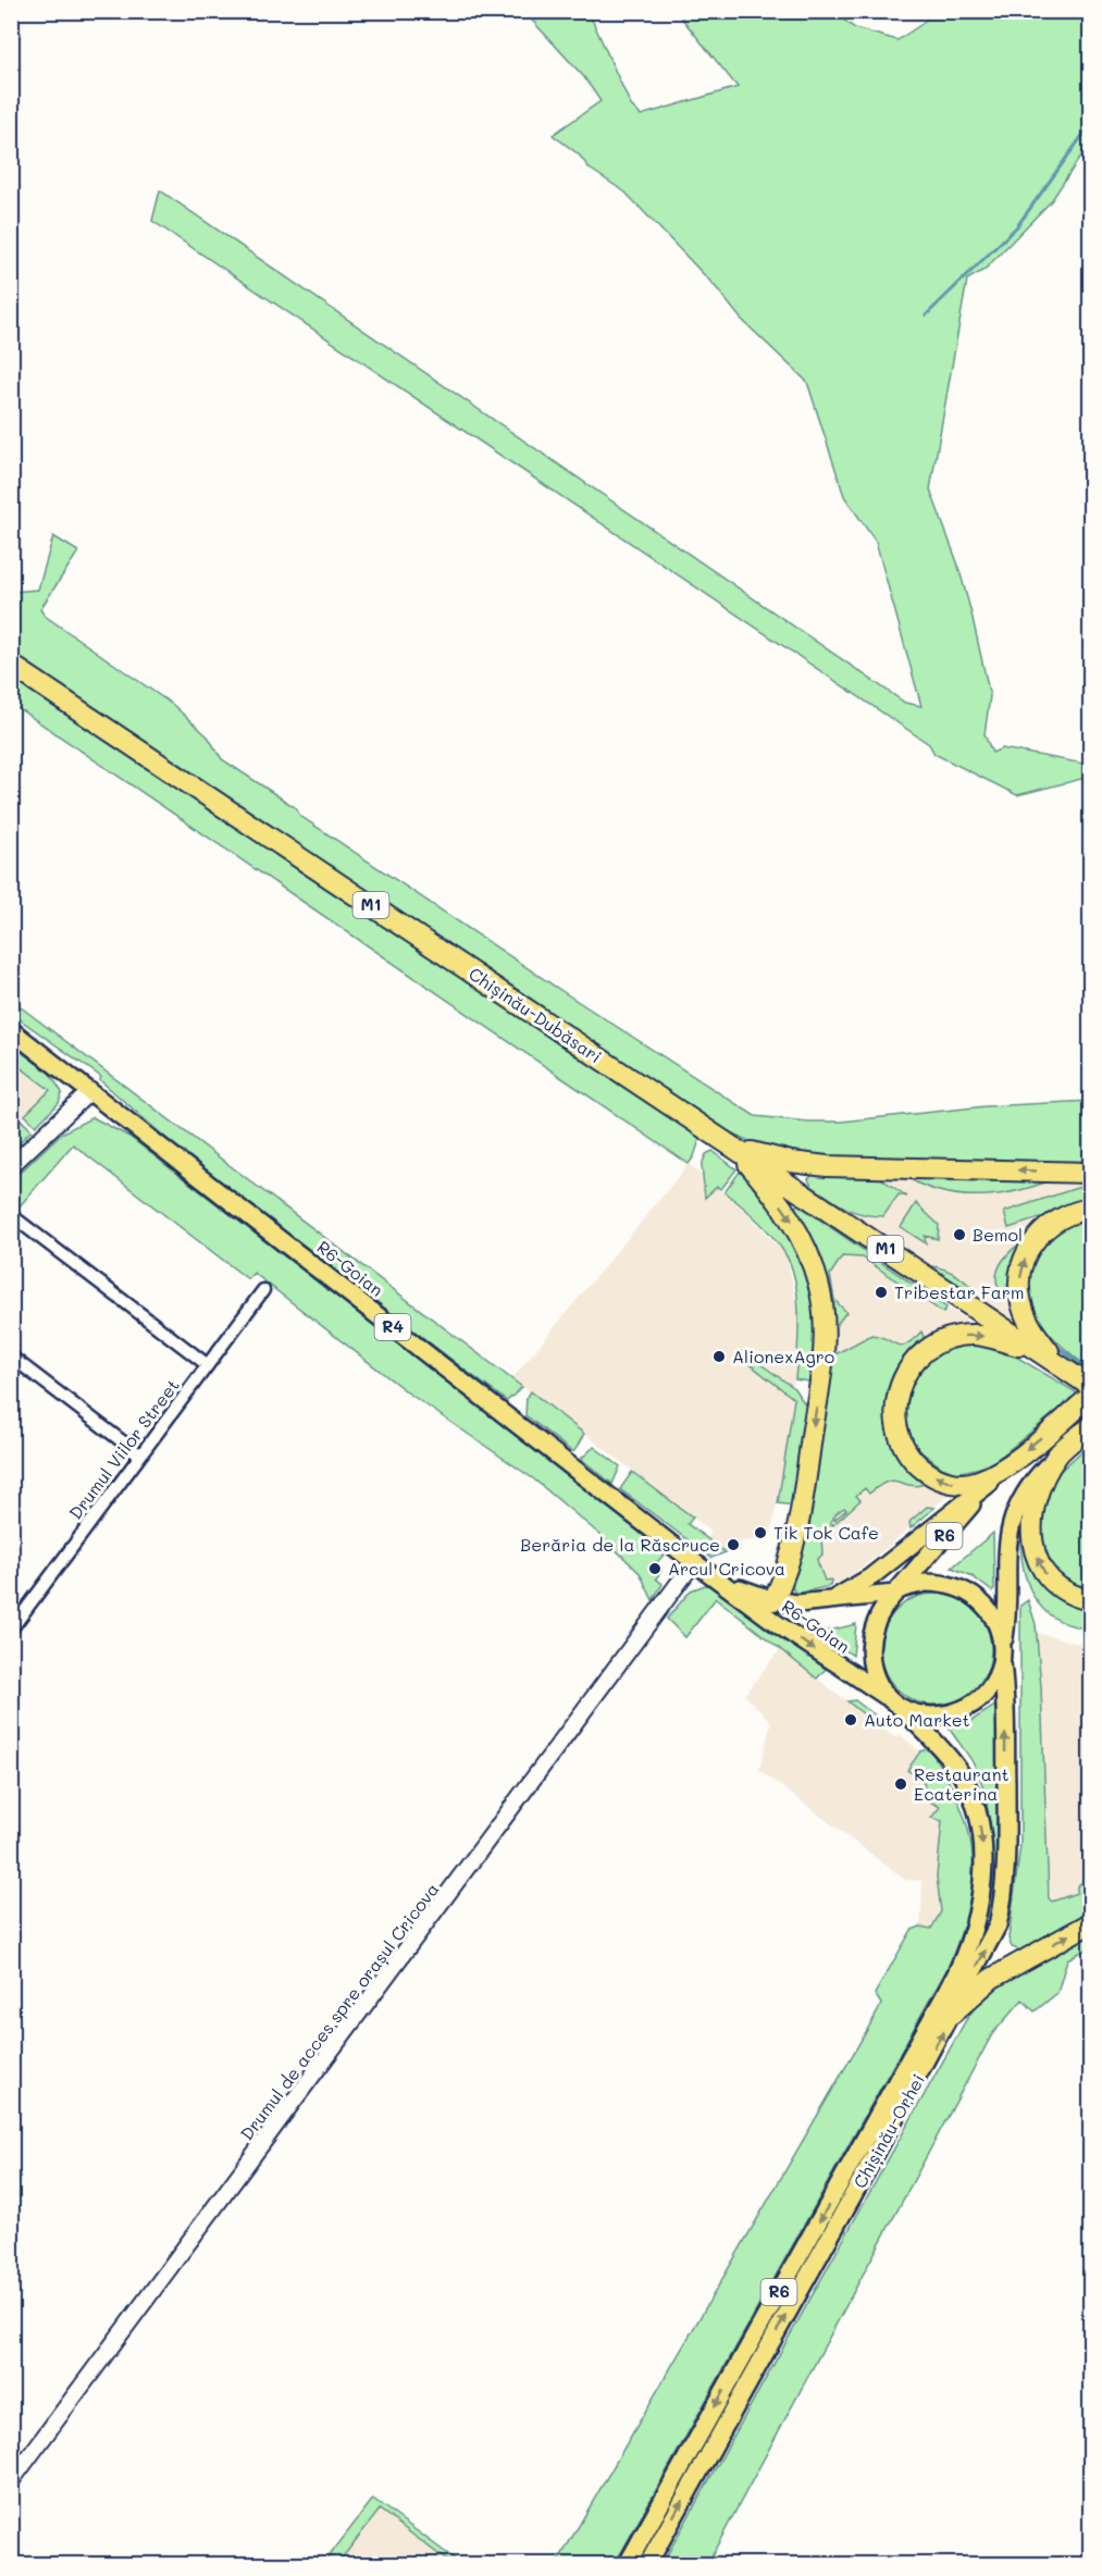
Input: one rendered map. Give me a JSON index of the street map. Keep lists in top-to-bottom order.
{
  "streets": {
    "highway": [
      "M1",
      "Chișinău-Dubăsari",
      "R6",
      "Chișinău-Orhei"
    ],
    "main road": ["R6-Goian", "R4"],
    "street": ["Drumul Viilor Street", "Drumul de acces spre orașul Cricova"]
  },
  "crossings": [
    ["M1", "Chișinău-Dubăsari"],
    ["R6-Goian", "R6"],
    ["R6-Goian", "Drumul de acces spre orașul Cricova"],
    ["R6-Goian", "Chișinău-Orhei"],
    ["R6", "Chișinău-Orhei"]
  ],
  "places": [
    "Bemol",
    "Tribestar Farm",
    "AlionexAgro",
    "Tik Tok Cafe",
    "Berăria de la Răscruce",
    "Arcul Cricova",
    "Auto Market",
    "Restaurant Ecaterina"
  ]
}
